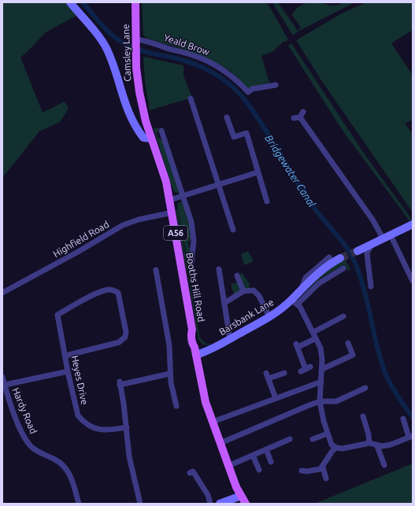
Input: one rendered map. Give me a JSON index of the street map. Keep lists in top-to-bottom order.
{
  "streets": {
    "main road": ["Camsley Lane", "A56", "Booths Hill Road"],
    "street": [
      "Yeald Brow",
      "Highfield Road",
      "Barsbank Lane",
      "Heyes Drive",
      "Hardy Road"
    ]
  },
  "crossings": [
    ["Yeald Brow", "Camsley Lane"],
    ["Camsley Lane", "Booths Hill Road"],
    ["Highfield Road", "Booths Hill Road"],
    ["Booths Hill Road", "Barsbank Lane"]
  ],
  "water": ["Bridgewater Canal"]
}
